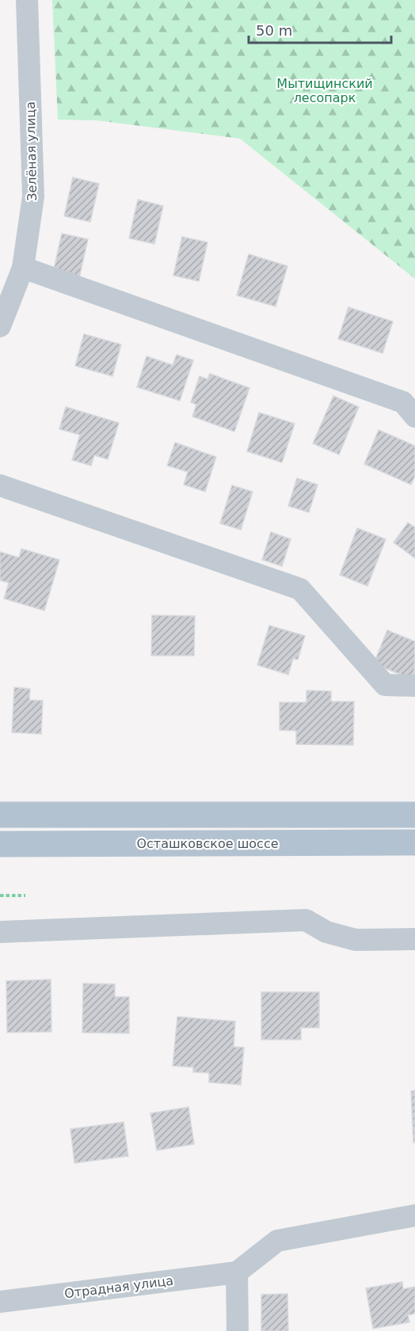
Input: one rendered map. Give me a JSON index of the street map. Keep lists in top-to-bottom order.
{
  "streets": {
    "main road": ["Осташковское шоссе"],
    "street": ["Зелёная улица", "Отрадная улица"]
  },
  "parks": ["Мытищинский лесопарк"],
  "scale_bar": "50 m"
}
